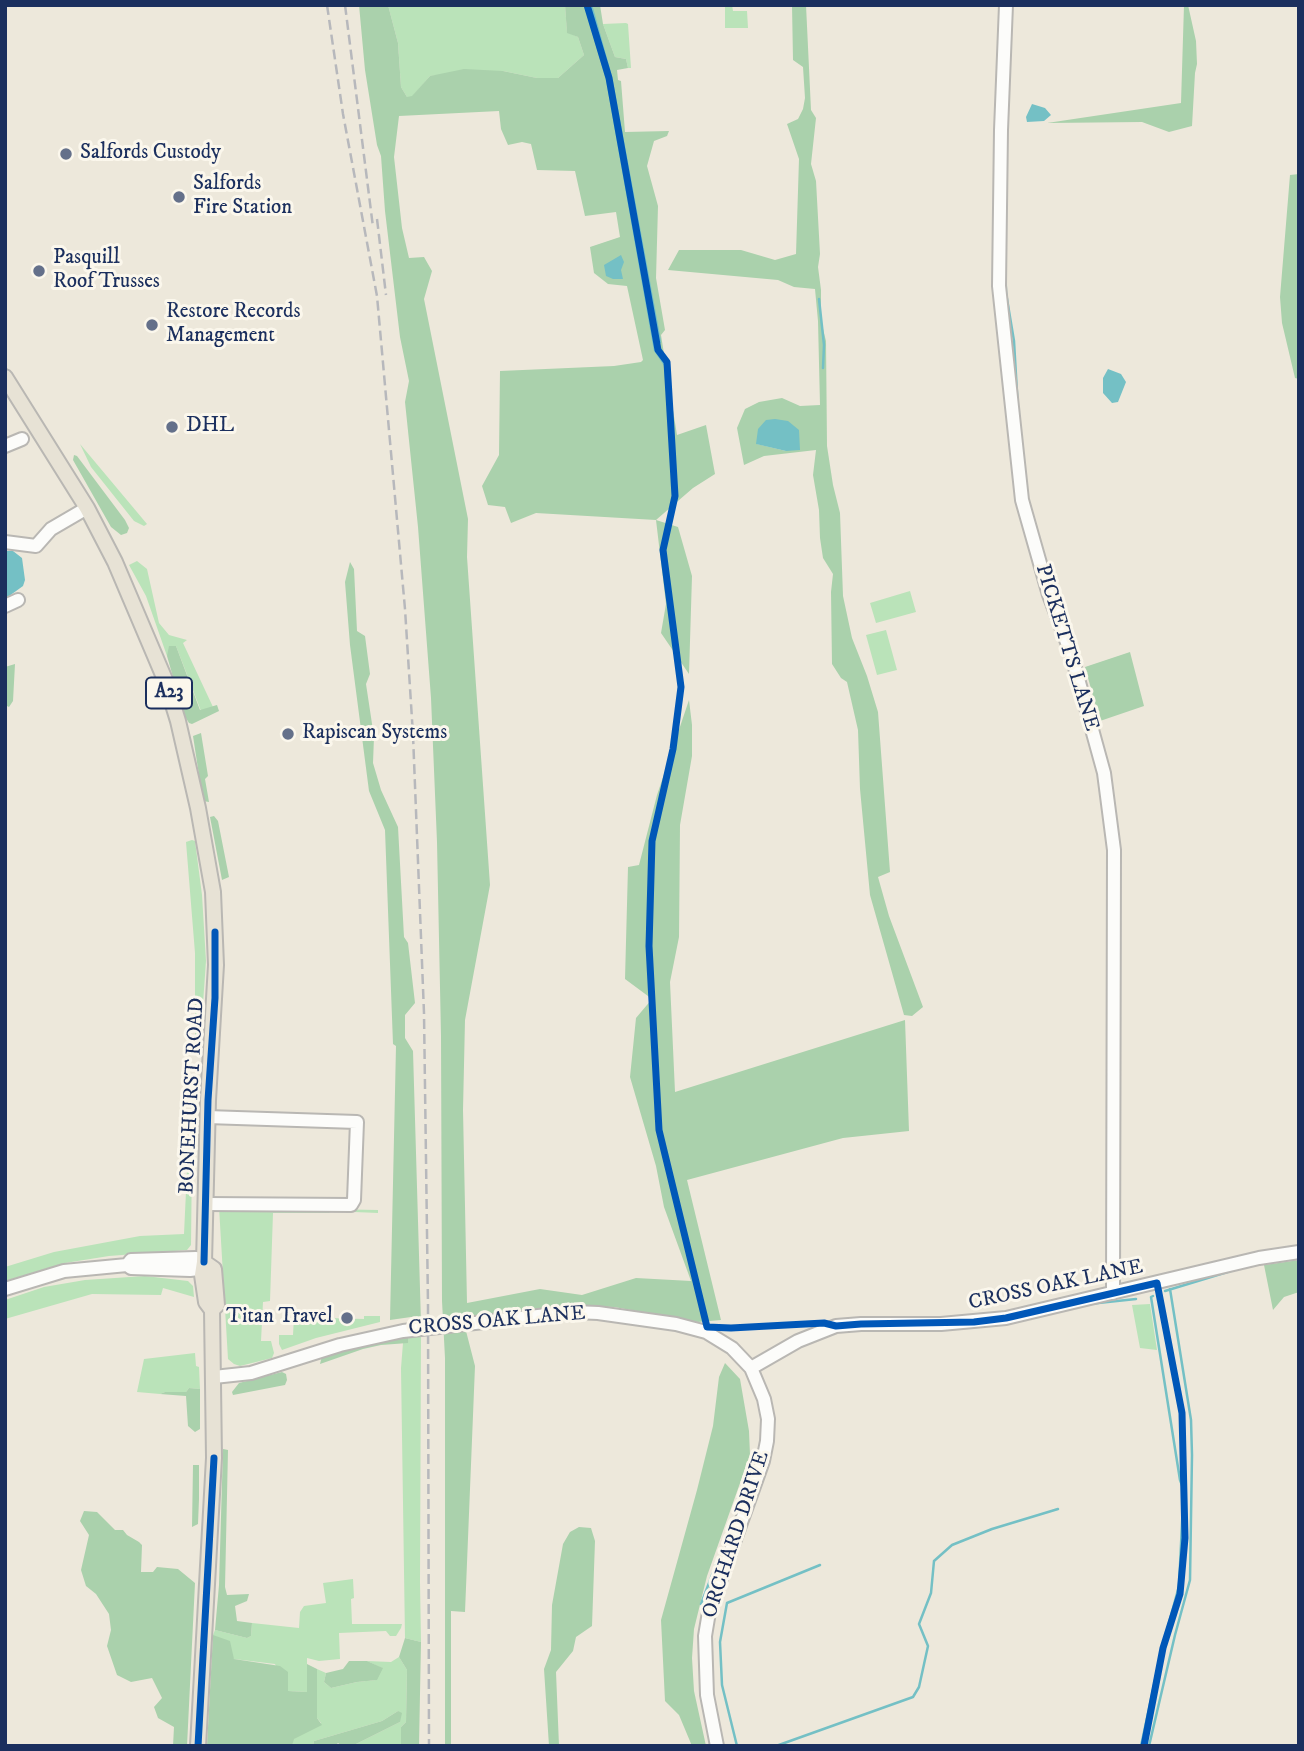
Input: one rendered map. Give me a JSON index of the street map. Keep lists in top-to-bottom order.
{
  "streets": {
    "main road": ["A23", "BONEHURST ROAD"],
    "street": ["PICKETTS LANE", "CROSS OAK LANE", "ORCHARD DRIVE"]
  },
  "crossings": [
    ["PICKETTS LANE", "CROSS OAK LANE"],
    ["BONEHURST ROAD", "CROSS OAK LANE"],
    ["CROSS OAK LANE", "ORCHARD DRIVE"]
  ],
  "places": [
    "Salfords Custody",
    "Salfords Fire Station",
    "Pasquill Roof Trusses",
    "Restore Records Management",
    "DHL",
    "Rapiscan Systems",
    "Titan Travel"
  ]
}
